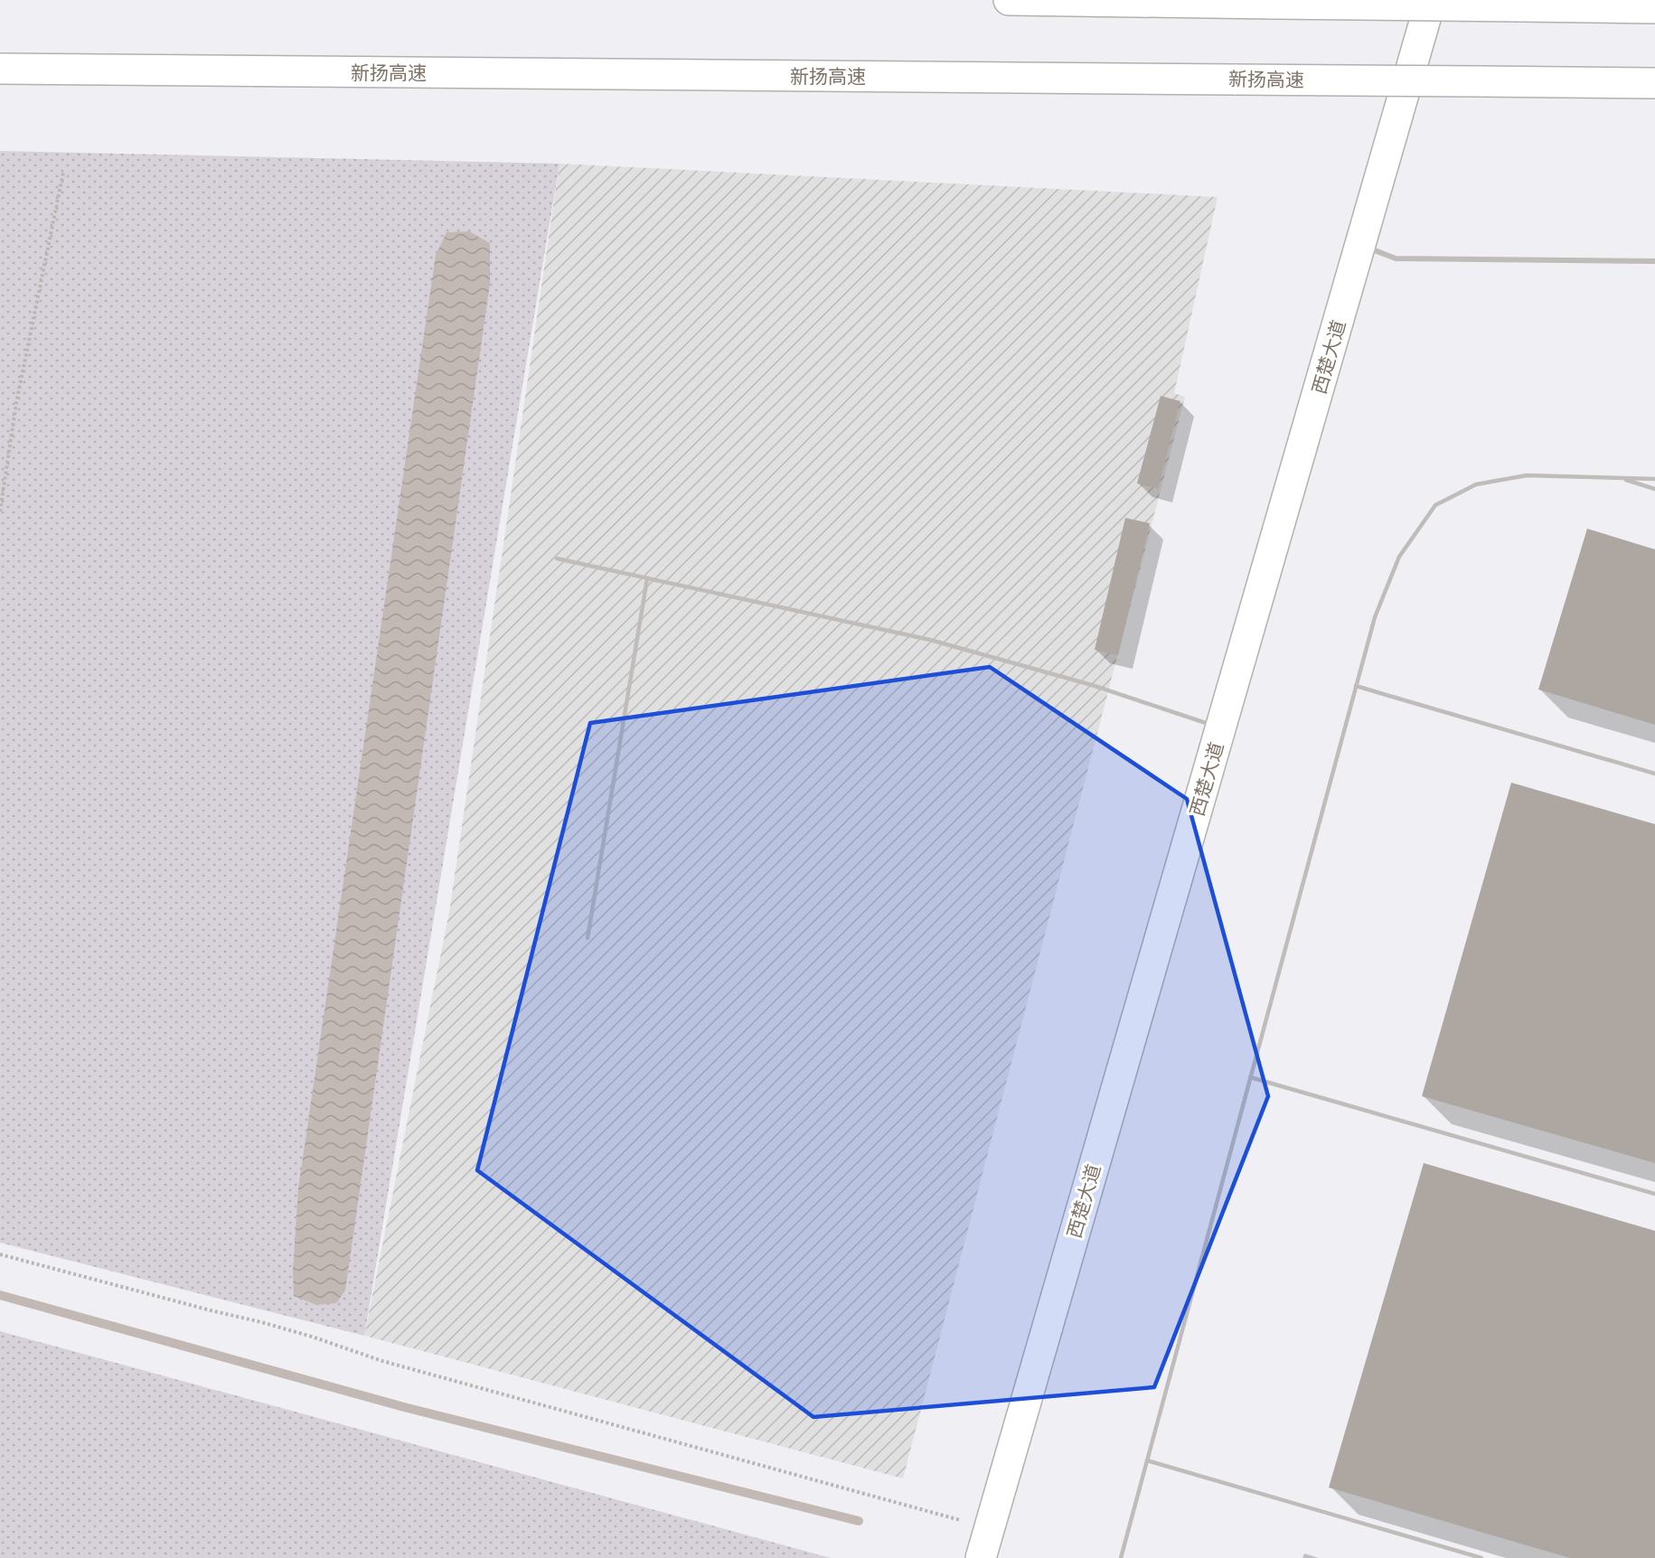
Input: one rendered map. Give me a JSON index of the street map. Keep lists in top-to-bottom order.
{
  "streets": {
    "main road": ["新扬高速", "西楚大道"]
  }
}
